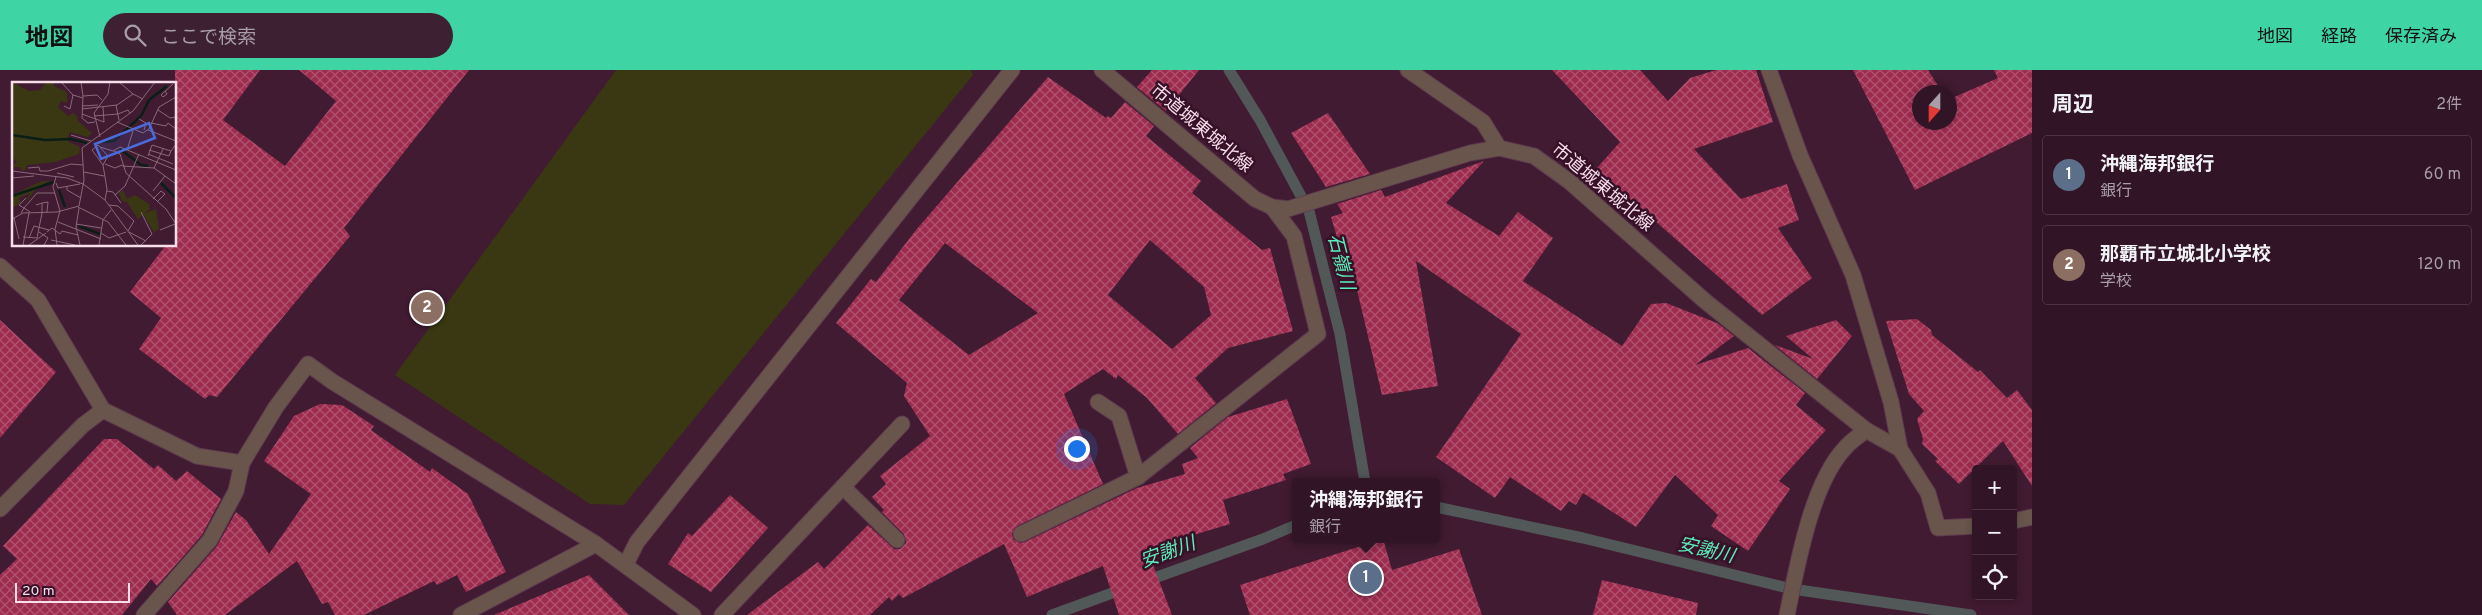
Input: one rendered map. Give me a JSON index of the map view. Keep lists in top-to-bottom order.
{
  "streets": {
    "street": ["市道城東城北線"]
  },
  "water": ["石嶺川", "安謝川"],
  "scale_bar": "20 m",
  "north": "bottom",
  "page": {
    "header": "地図",
    "search": "ここで検索",
    "nav": ["地図", "経路", "保存済み"],
    "heading": ["周辺", "2件"],
    "list": [
      {
        "mark": "1",
        "name": "沖縄海邦銀行",
        "note": "銀行",
        "value": "60 m"
      },
      {
        "mark": "2",
        "name": "那覇市立城北小学校",
        "note": "学校",
        "value": "120 m"
      }
    ],
    "pins": ["2", "1"],
    "map_buttons": ["+", "−"],
    "popup": ["沖縄海邦銀行", "銀行"],
    "scale": "20 m"
  }
}
